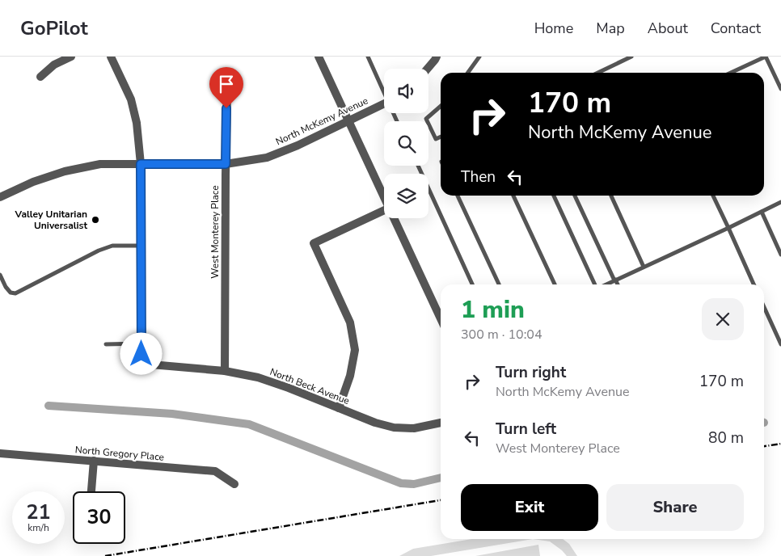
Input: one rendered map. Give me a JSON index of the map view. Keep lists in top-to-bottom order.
{
  "streets": {
    "street": [
      "North McKemy Avenue",
      "West Monterey Place",
      "North Beck Avenue",
      "North Gregory Place"
    ]
  },
  "crossings": [
    ["North McKemy Avenue", "West Monterey Place"],
    ["West Monterey Place", "North Beck Avenue"]
  ],
  "places": ["Valley Unitarian Universalist"],
  "page": {
    "header": "GoPilot",
    "nav": [
      "Home",
      "Map",
      "About",
      "Contact"
    ],
    "turn": ["170 m", "North McKemy Avenue"],
    "then": "Then",
    "heading": ["1 min", "300 m · 10:04"],
    "list": [
      {
        "name": "Turn right",
        "note": "North McKemy Avenue",
        "value": "170 m"
      },
      {
        "name": "Turn left",
        "note": "West Monterey Place",
        "value": "80 m"
      }
    ],
    "buttons": ["Exit", "Share"],
    "speed": "21 km/h",
    "limit": "30"
  }
}
